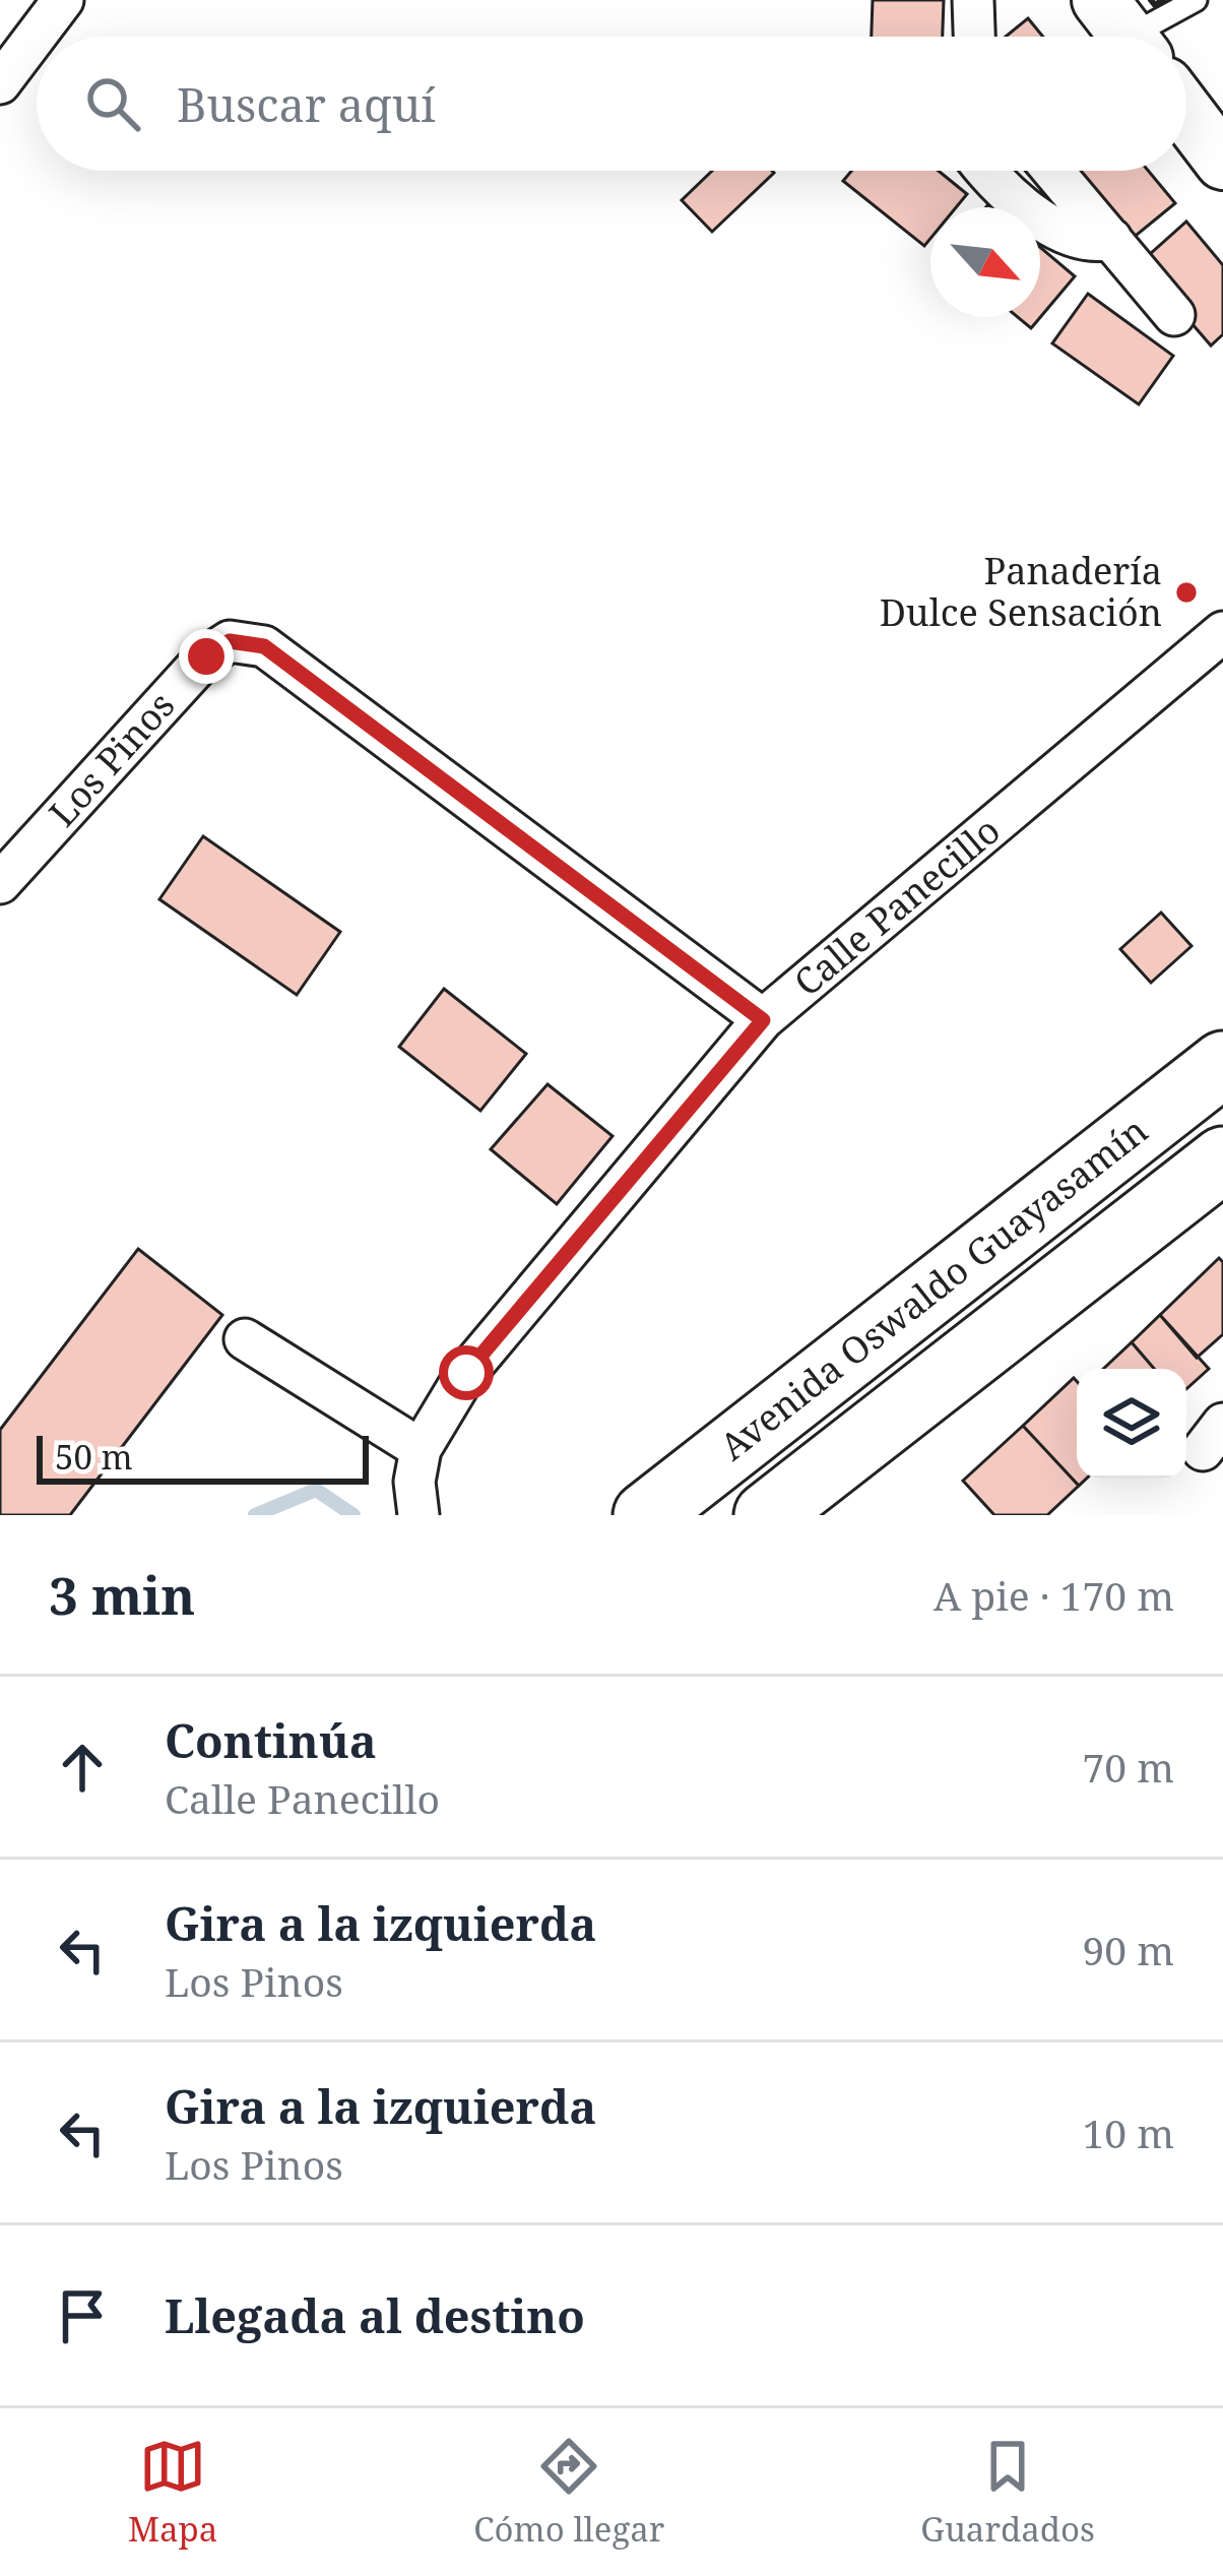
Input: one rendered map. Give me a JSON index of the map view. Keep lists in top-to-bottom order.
{
  "streets": {
    "main road": ["Avenida Oswaldo Guayasamín"],
    "street": ["Los Pinos", "Calle Panecillo"]
  },
  "crossings": [
    ["Los Pinos", "Calle Panecillo"]
  ],
  "places": ["Panadería Dulce Sensación"],
  "scale_bar": "50 m",
  "north": "bottom right",
  "page": {
    "search": "Buscar aquí",
    "scale": "50 m",
    "heading": ["3 min", "A pie · 170 m"],
    "list": [
      ["Continúa", "Calle Panecillo", "70 m"],
      ["Gira a la izquierda", "Los Pinos", "90 m"],
      ["Gira a la izquierda", "Los Pinos", "10 m"],
      "Llegada al destino"
    ],
    "nav": ["Mapa", "Cómo llegar", "Guardados"]
  }
}
